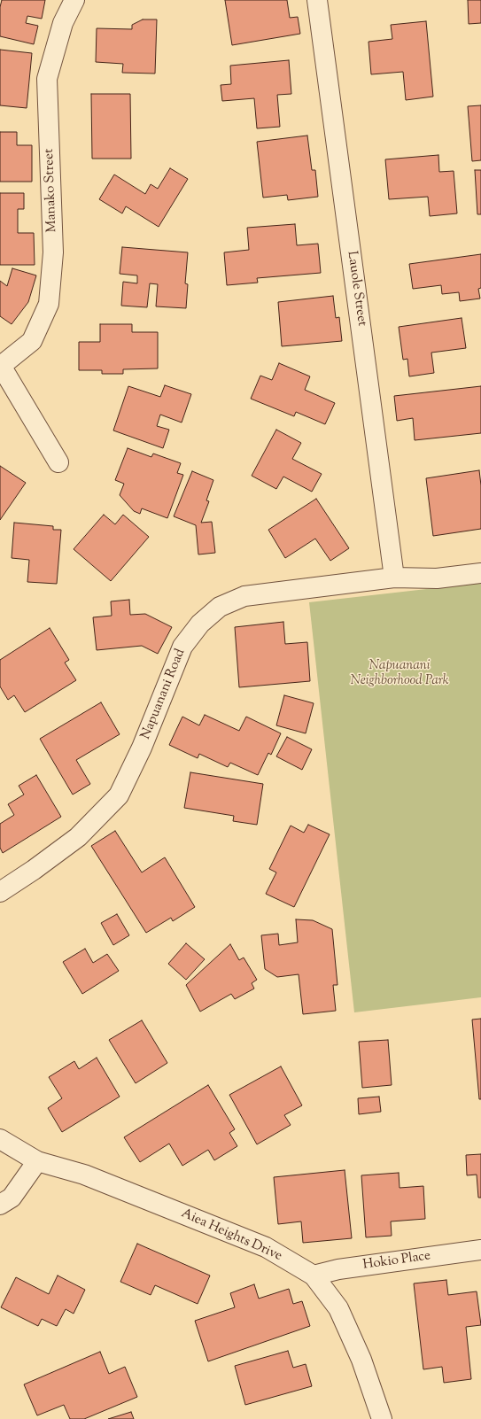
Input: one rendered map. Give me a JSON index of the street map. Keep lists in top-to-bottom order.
{
  "streets": {
    "street": [
      "Manako Street",
      "Lauole Street",
      "Napuanani Road",
      "Aiea Heights Drive",
      "Hokio Place"
    ]
  },
  "crossings": [
    ["Lauole Street", "Napuanani Road"],
    ["Aiea Heights Drive", "Hokio Place"]
  ],
  "parks": ["Napuanani Neighborhood Park"]
}
